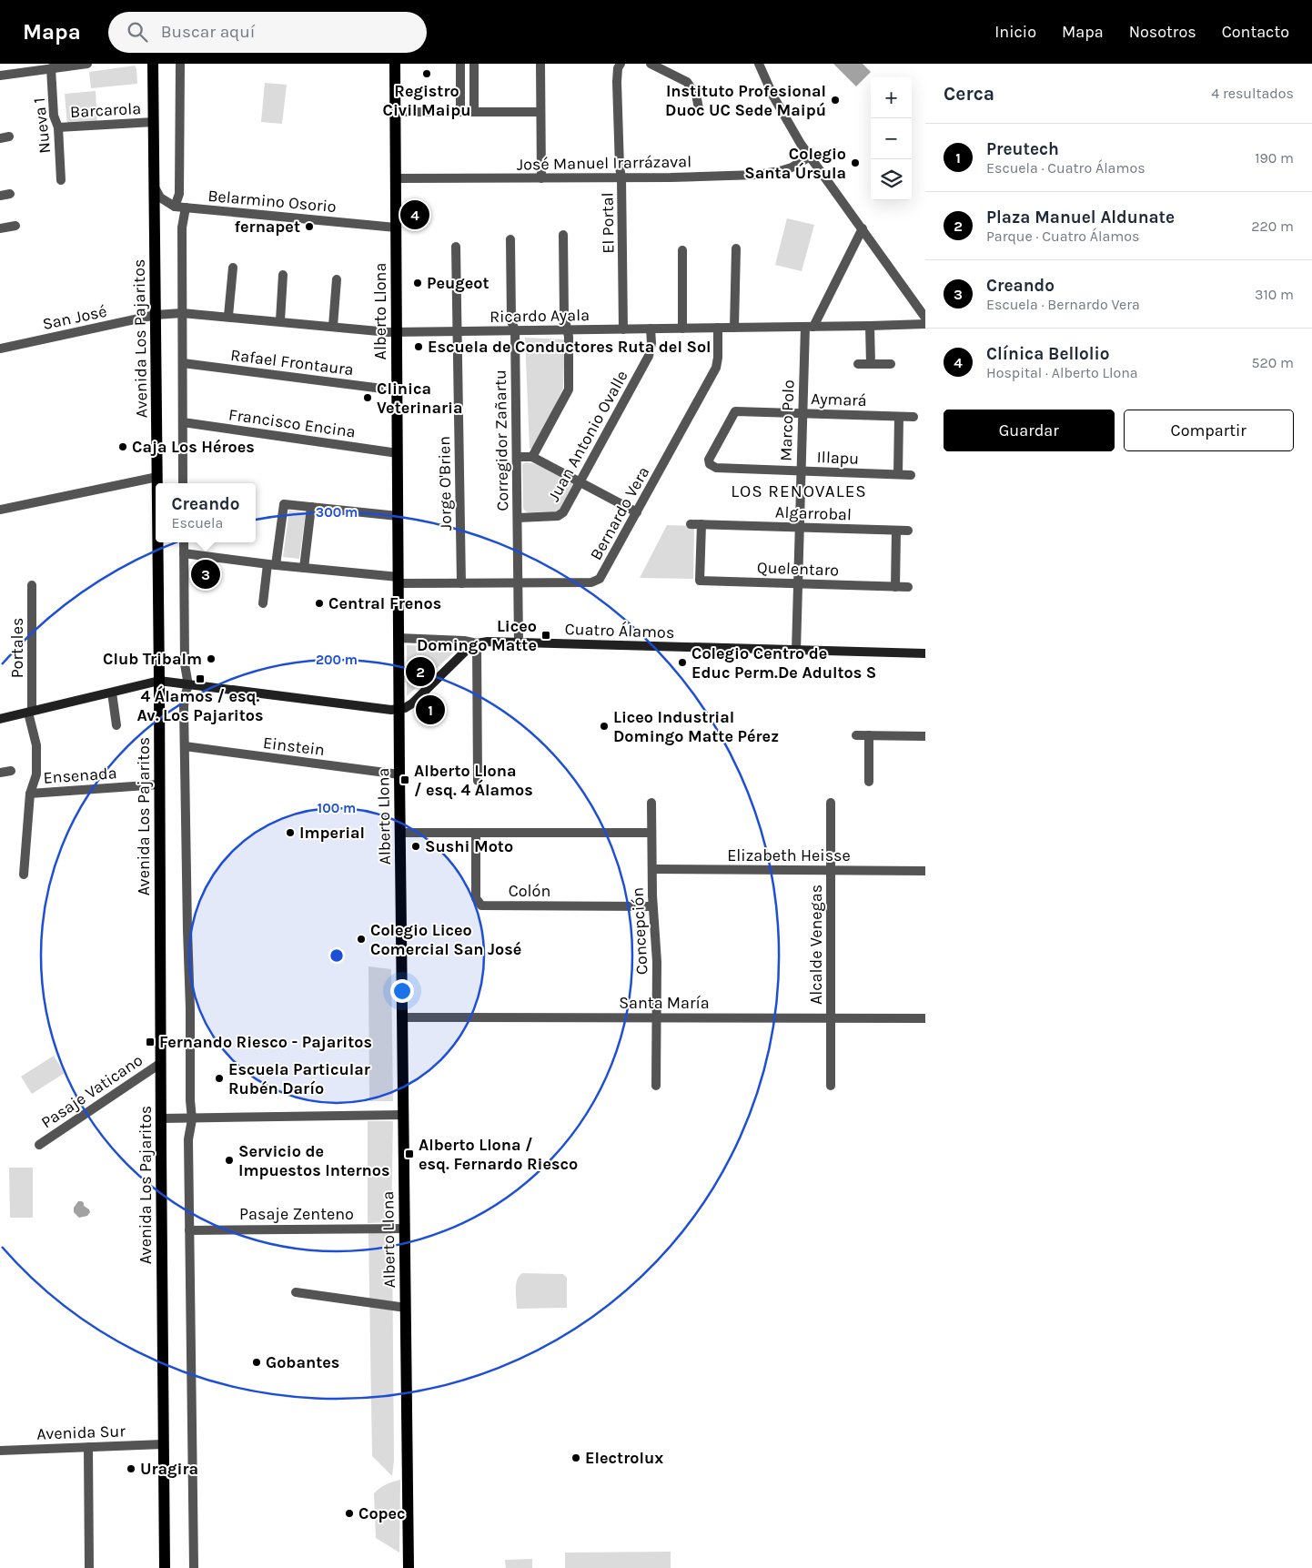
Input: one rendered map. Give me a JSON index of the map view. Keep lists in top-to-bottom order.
{
  "streets": {
    "main road": ["Alberto Llona", "Avenida Los Pajaritos", "Cuatro Álamos"],
    "street": [
      "Barcarola",
      "Nueva 1",
      "José Manuel Irarrázaval",
      "Belarmino Osorio",
      "El Portal",
      "Ricardo Ayala",
      "San José",
      "Rafael Frontaura",
      "Aymará",
      "Marco Polo",
      "Francisco Encina",
      "Juan Antonio Ovalle",
      "Corregidor Zañartu",
      "Illapu",
      "Jorge O'Brien",
      "Bernardo Vera",
      "Algarrobal",
      "Quelentaro",
      "Portales",
      "Einstein",
      "Ensenada",
      "Elizabeth Heisse",
      "Colón",
      "Concepción",
      "Alcalde Venegas",
      "Santa María",
      "Pasaje Vaticano",
      "Pasaje Zenteno",
      "Avenida Sur"
    ]
  },
  "crossings": [
    ["Barcarola", "Nueva 1"],
    ["Barcarola", "Avenida Los Pajaritos"],
    ["José Manuel Irarrázaval", "El Portal"],
    ["José Manuel Irarrázaval", "Alberto Llona"],
    ["Belarmino Osorio", "Alberto Llona"],
    ["El Portal", "Ricardo Ayala"],
    ["Alberto Llona", "Ricardo Ayala"],
    ["Alberto Llona", "Rafael Frontaura"],
    ["Alberto Llona", "Francisco Encina"],
    ["Alberto Llona", "Bernardo Vera"],
    ["Alberto Llona", "Cuatro Álamos"],
    ["Alberto Llona", "Einstein"],
    ["Alberto Llona", "Santa María"],
    ["Alberto Llona", "Pasaje Zenteno"],
    ["Ricardo Ayala", "San José"],
    ["Ricardo Ayala", "Avenida Los Pajaritos"],
    ["Ricardo Ayala", "Marco Polo"],
    ["Ricardo Ayala", "Juan Antonio Ovalle"],
    ["Ricardo Ayala", "Corregidor Zañartu"],
    ["Ricardo Ayala", "Jorge O'Brien"],
    ["Ricardo Ayala", "Bernardo Vera"],
    ["San José", "Avenida Los Pajaritos"],
    ["Avenida Los Pajaritos", "Ensenada"],
    ["Avenida Los Pajaritos", "Pasaje Vaticano"],
    ["Avenida Los Pajaritos", "Avenida Sur"],
    ["Aymará", "Marco Polo"],
    ["Aymará", "Illapu"],
    ["Marco Polo", "Illapu"],
    ["Marco Polo", "Algarrobal"],
    ["Marco Polo", "Quelentaro"],
    ["Marco Polo", "Cuatro Álamos"],
    ["Juan Antonio Ovalle", "Corregidor Zañartu"],
    ["Corregidor Zañartu", "Bernardo Vera"],
    ["Corregidor Zañartu", "Cuatro Álamos"],
    ["Jorge O'Brien", "Bernardo Vera"],
    ["Algarrobal", "Quelentaro"],
    ["Portales", "Ensenada"],
    ["Elizabeth Heisse", "Concepción"],
    ["Elizabeth Heisse", "Alcalde Venegas"],
    ["Colón", "Concepción"],
    ["Concepción", "Santa María"],
    ["Alcalde Venegas", "Santa María"]
  ],
  "districts": ["LOS RENOVALES"],
  "places": {
    "other": [
      "Registro Civil Maipu",
      "Instituto Profesional Duoc UC Sede Maipú",
      "Colegio Santa Úrsula",
      "fernapet",
      "Peugeot",
      "Escuela de Conductores Ruta del Sol",
      "Clinica Veterinaria",
      "Caja Los Héroes",
      "Central Frenos",
      "Club Tribalm",
      "Colegio Centro de Educ Perm.De Adultos S",
      "Liceo Industrial Domingo Matte Pérez",
      "Imperial",
      "Sushi Moto",
      "Colegio Liceo Comercial San José",
      "Escuela Particular Rubén Darío",
      "Servicio de Impuestos Internos",
      "Gobantes",
      "Electrolux",
      "Uragira",
      "Copec"
    ],
    "transit": [
      "Liceo Domingo Matte",
      "4 Álamos / esq. Av. Los Pajaritos",
      "Alberto Llona / esq. 4 Álamos",
      "Fernando Riesco - Pajaritos",
      "Alberto Llona / esq. Fernardo Riesco"
    ]
  },
  "page": {
    "header": "Mapa",
    "search": "Buscar aquí",
    "nav": [
      "Inicio",
      "Mapa",
      "Nosotros",
      "Contacto"
    ],
    "heading": ["Cerca", "4 resultados"],
    "map_buttons": ["+", "−"],
    "list": [
      {
        "mark": "1",
        "name": "Preutech",
        "note": "Escuela · Cuatro Álamos",
        "value": "190 m"
      },
      {
        "mark": "2",
        "name": "Plaza Manuel Aldunate",
        "note": "Parque · Cuatro Álamos",
        "value": "220 m"
      },
      {
        "mark": "3",
        "name": "Creando",
        "note": "Escuela · Bernardo Vera",
        "value": "310 m"
      },
      {
        "mark": "4",
        "name": "Clínica Bellolio",
        "note": "Hospital · Alberto Llona",
        "value": "520 m"
      }
    ],
    "pins": [
      "4",
      "3",
      "2",
      "1"
    ],
    "buttons": ["Guardar", "Compartir"],
    "popup": ["Creando", "Escuela"]
  },
  "rings": ["300 m", "200 m", "100 m"]
}
